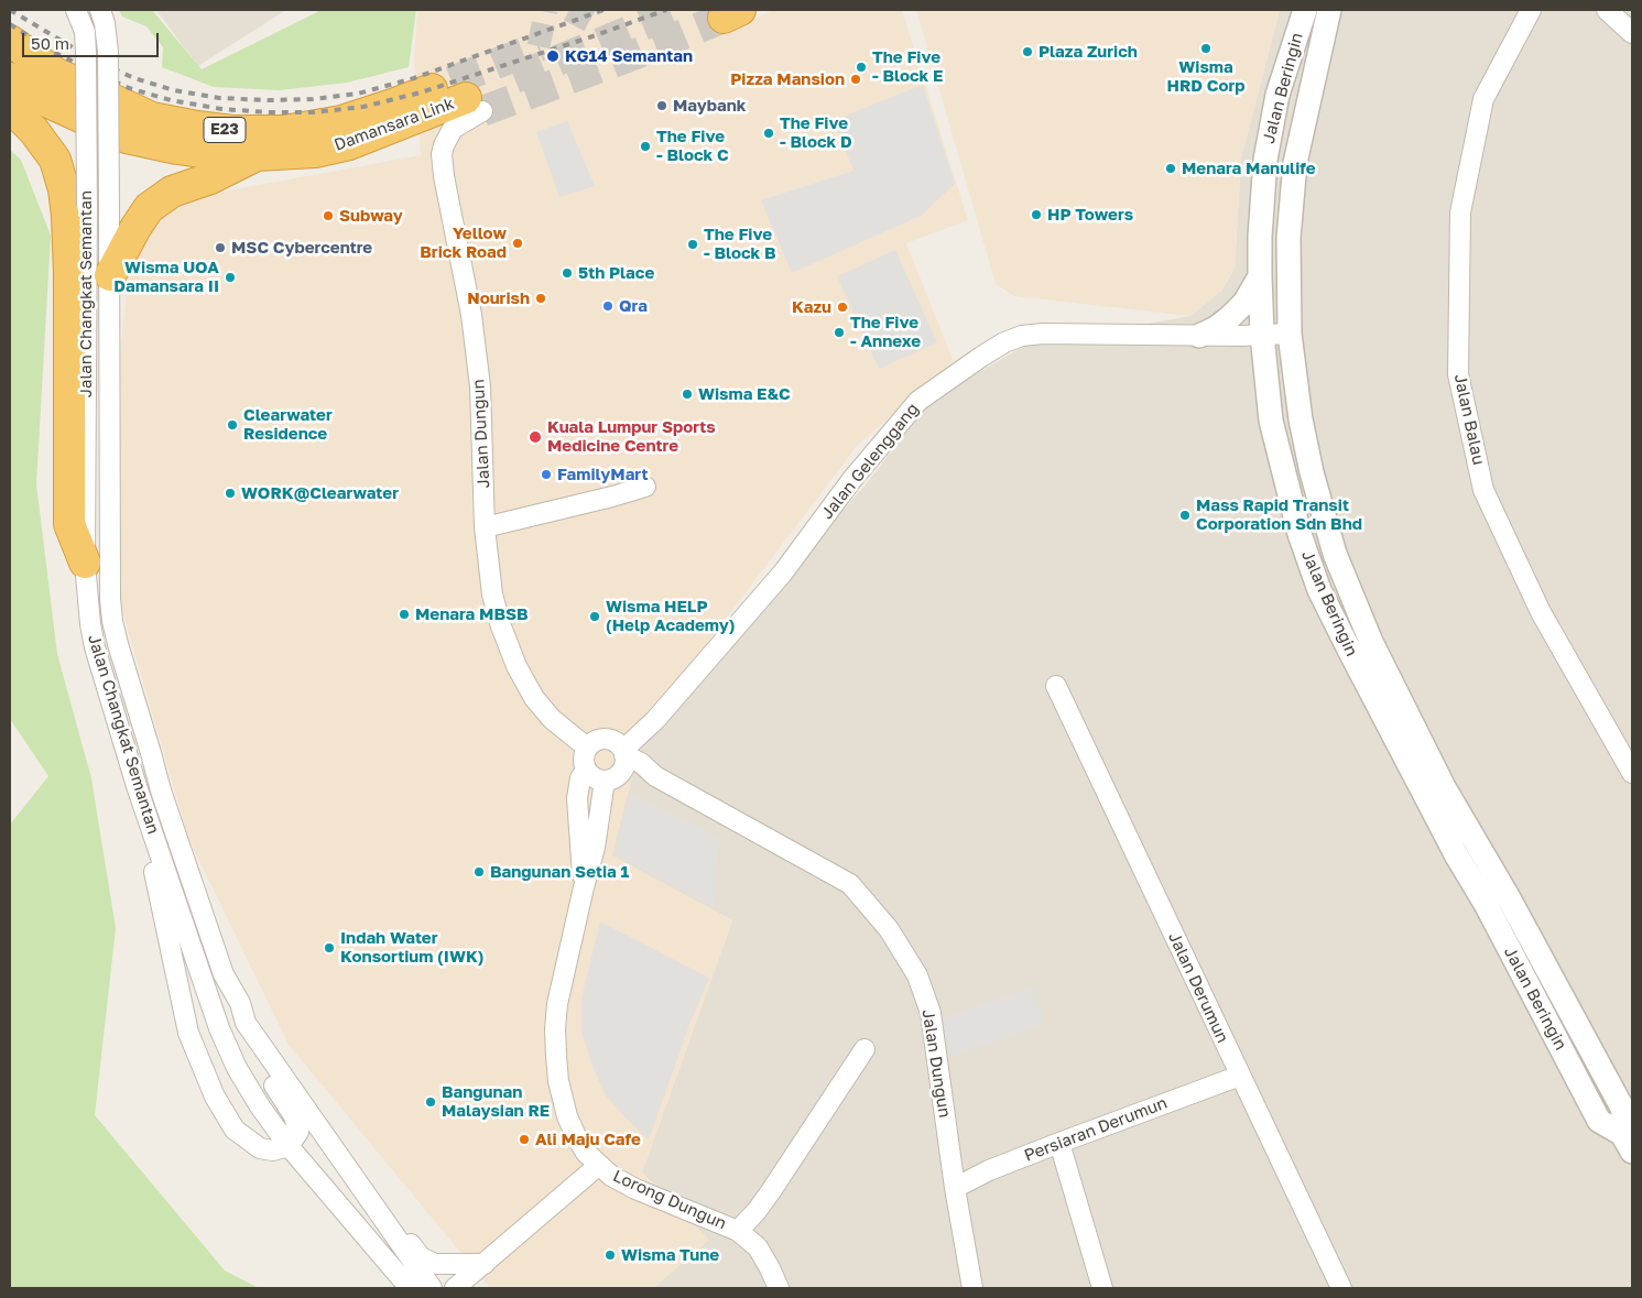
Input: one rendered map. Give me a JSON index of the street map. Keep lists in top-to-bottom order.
{
  "streets": {
    "highway": ["Damansara Link", "E23"],
    "street": [
      "Jalan Beringin",
      "Jalan Changkat Semantan",
      "Jalan Balau",
      "Jalan Dungun",
      "Jalan Gelenggang",
      "Jalan Derumun",
      "Persiaran Derumun",
      "Lorong Dungun"
    ]
  },
  "crossings": [
    ["Jalan Beringin", "Jalan Gelenggang"],
    ["Damansara Link", "Jalan Dungun"],
    ["Jalan Dungun", "Jalan Gelenggang"],
    ["Jalan Dungun", "Persiaran Derumun"],
    ["Jalan Dungun", "Lorong Dungun"],
    ["Jalan Gelenggang", "Lorong Dungun"],
    ["Jalan Derumun", "Persiaran Derumun"]
  ],
  "places": [
    "Wisma HRD Corp",
    "Plaza Zurich",
    "KG14 Semantan",
    "The Five - Block E",
    "Pizza Mansion",
    "Maybank",
    "The Five - Block D",
    "The Five - Block C",
    "Menara Manulife",
    "HP Towers",
    "Subway",
    "Yellow Brick Road",
    "The Five - Block B",
    "MSC Cybercentre",
    "5th Place",
    "Wisma UOA Damansara II",
    "Nourish",
    "Qra",
    "Kazu",
    "The Five - Annexe",
    "Wisma E&C",
    "Clearwater Residence",
    "Kuala Lumpur Sports Medicine Centre",
    "FamilyMart",
    "WORK@Clearwater",
    "Mass Rapid Transit Corporation Sdn Bhd",
    "Menara MBSB",
    "Wisma HELP (Help Academy)",
    "Bangunan Setia 1",
    "Indah Water Konsortium (IWK)",
    "Bangunan Malaysian RE",
    "Ali Maju Cafe",
    "Wisma Tune"
  ],
  "scale_bar": "50 m"
}
